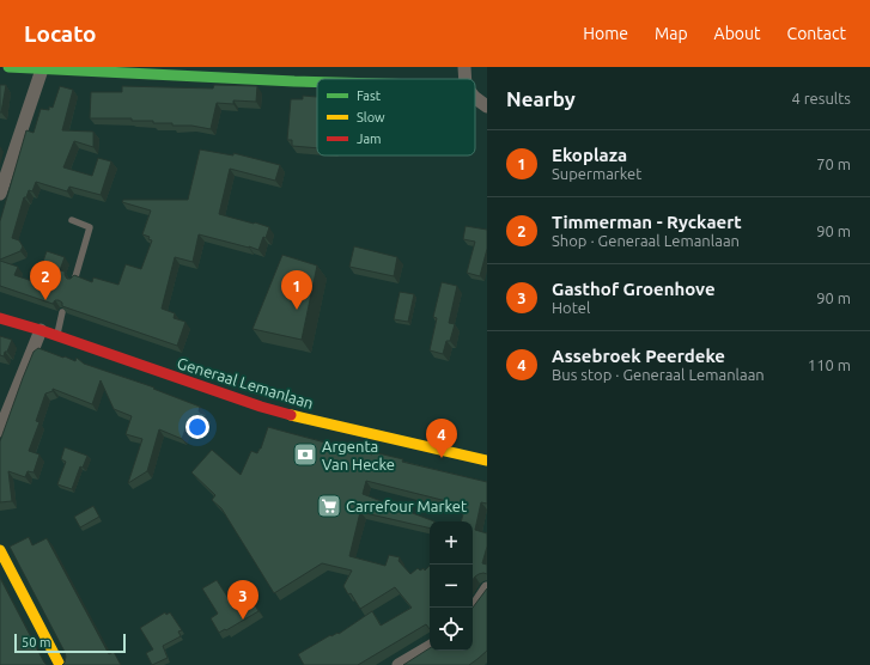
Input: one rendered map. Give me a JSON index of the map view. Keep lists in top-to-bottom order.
{
  "streets": {
    "street": ["Generaal Lemanlaan"]
  },
  "places": {
    "bank": ["Argenta Van Hecke"],
    "supermarket": ["Carrefour Market"]
  },
  "legend": ["Fast", "Slow", "Jam"],
  "scale_bar": "50 m",
  "page": {
    "header": "Locato",
    "nav": [
      "Home",
      "Map",
      "About",
      "Contact"
    ],
    "heading": ["Nearby", "4 results"],
    "list": [
      {
        "mark": "1",
        "name": "Ekoplaza",
        "note": "Supermarket",
        "value": "70 m"
      },
      {
        "mark": "2",
        "name": "Timmerman - Ryckaert",
        "note": "Shop · Generaal Lemanlaan",
        "value": "90 m"
      },
      {
        "mark": "3",
        "name": "Gasthof Groenhove",
        "note": "Hotel",
        "value": "90 m"
      },
      {
        "mark": "4",
        "name": "Assebroek Peerdeke",
        "note": "Bus stop · Generaal Lemanlaan",
        "value": "110 m"
      }
    ],
    "pins": [
      "2",
      "1",
      "4",
      "3"
    ],
    "map_buttons": ["+", "−"],
    "scale": "50 m"
  }
}
